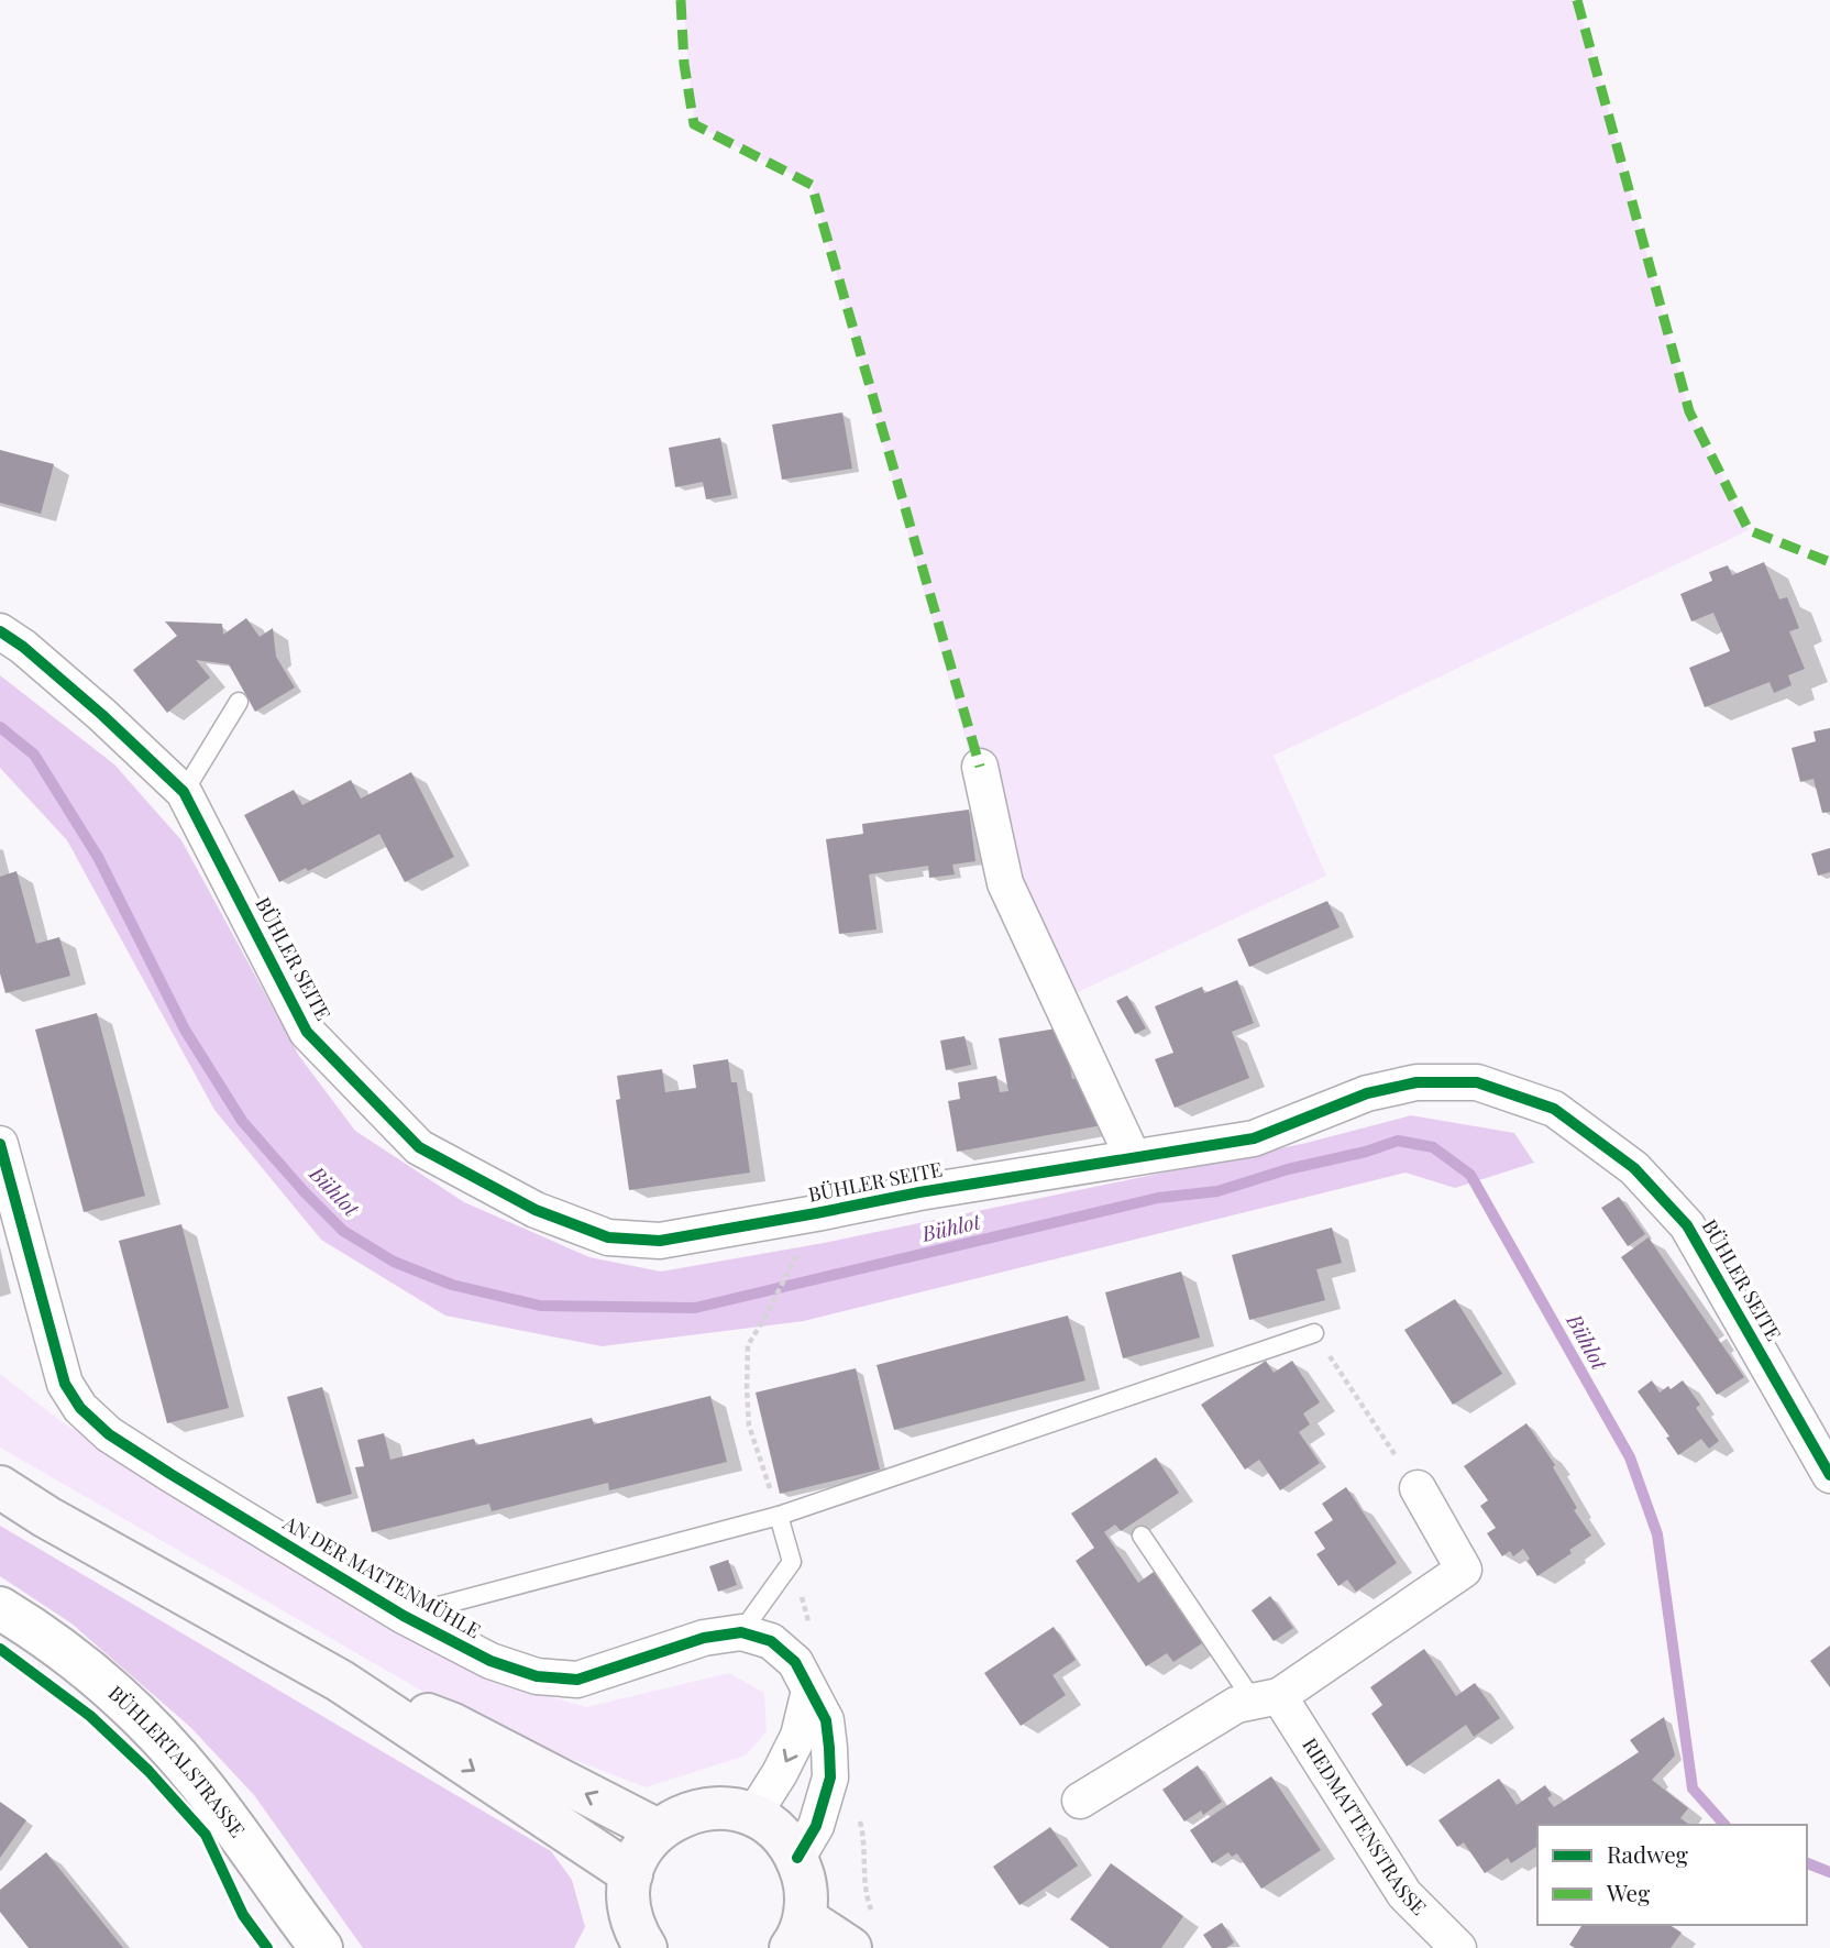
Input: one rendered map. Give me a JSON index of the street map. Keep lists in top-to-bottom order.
{
  "streets": {
    "street": [
      "BÜHLER SEITE",
      "AN DER MATTENMÜHLE",
      "BÜHLERTALSTRASSE",
      "RIEDMATTENSTRASSE"
    ]
  },
  "water": ["Bühlot"],
  "legend": ["Radweg", "Weg"]
}
